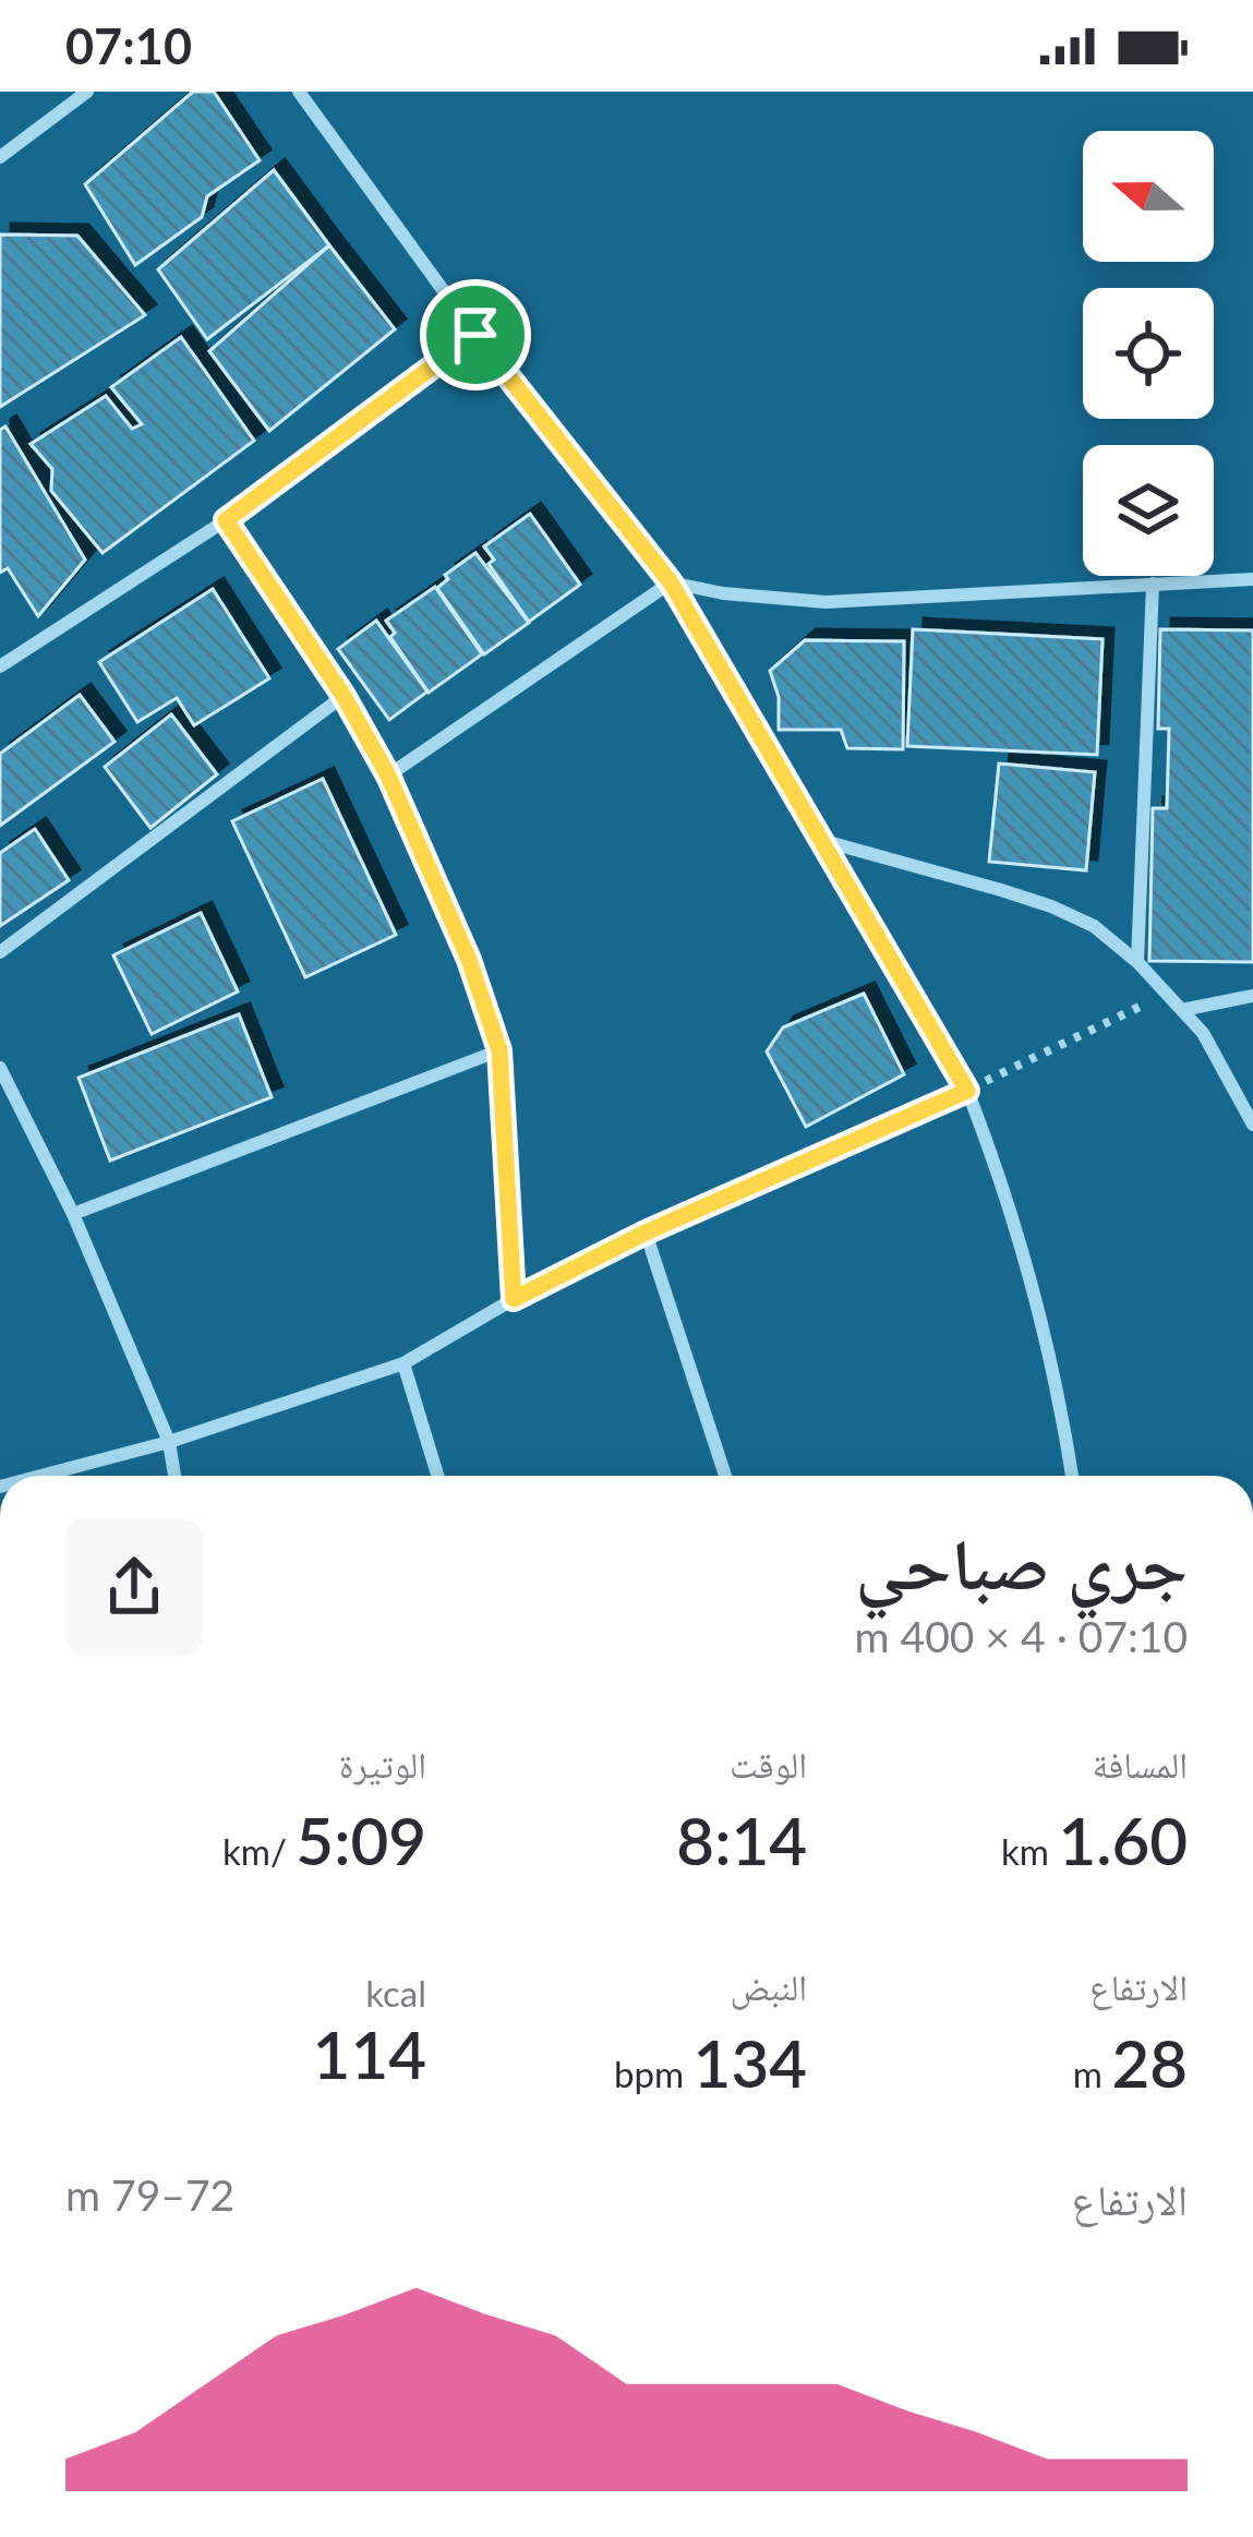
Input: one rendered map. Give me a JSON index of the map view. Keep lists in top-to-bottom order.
{
  "north": "left",
  "page": {
    "status": "07:10",
    "heading": ["جري صباحي", "07:10 · 4 × 400 m"],
    "stats": [
      ["المسافة", "1.60 km"],
      ["الوقت", "8:14"],
      ["الوتيرة", "5:09 /km"],
      ["الارتفاع", "28 m"],
      ["النبض", "134 bpm"],
      ["kcal", "114"]
    ],
    "chart": ["الارتفاع", "72–79 m"]
  }
}
